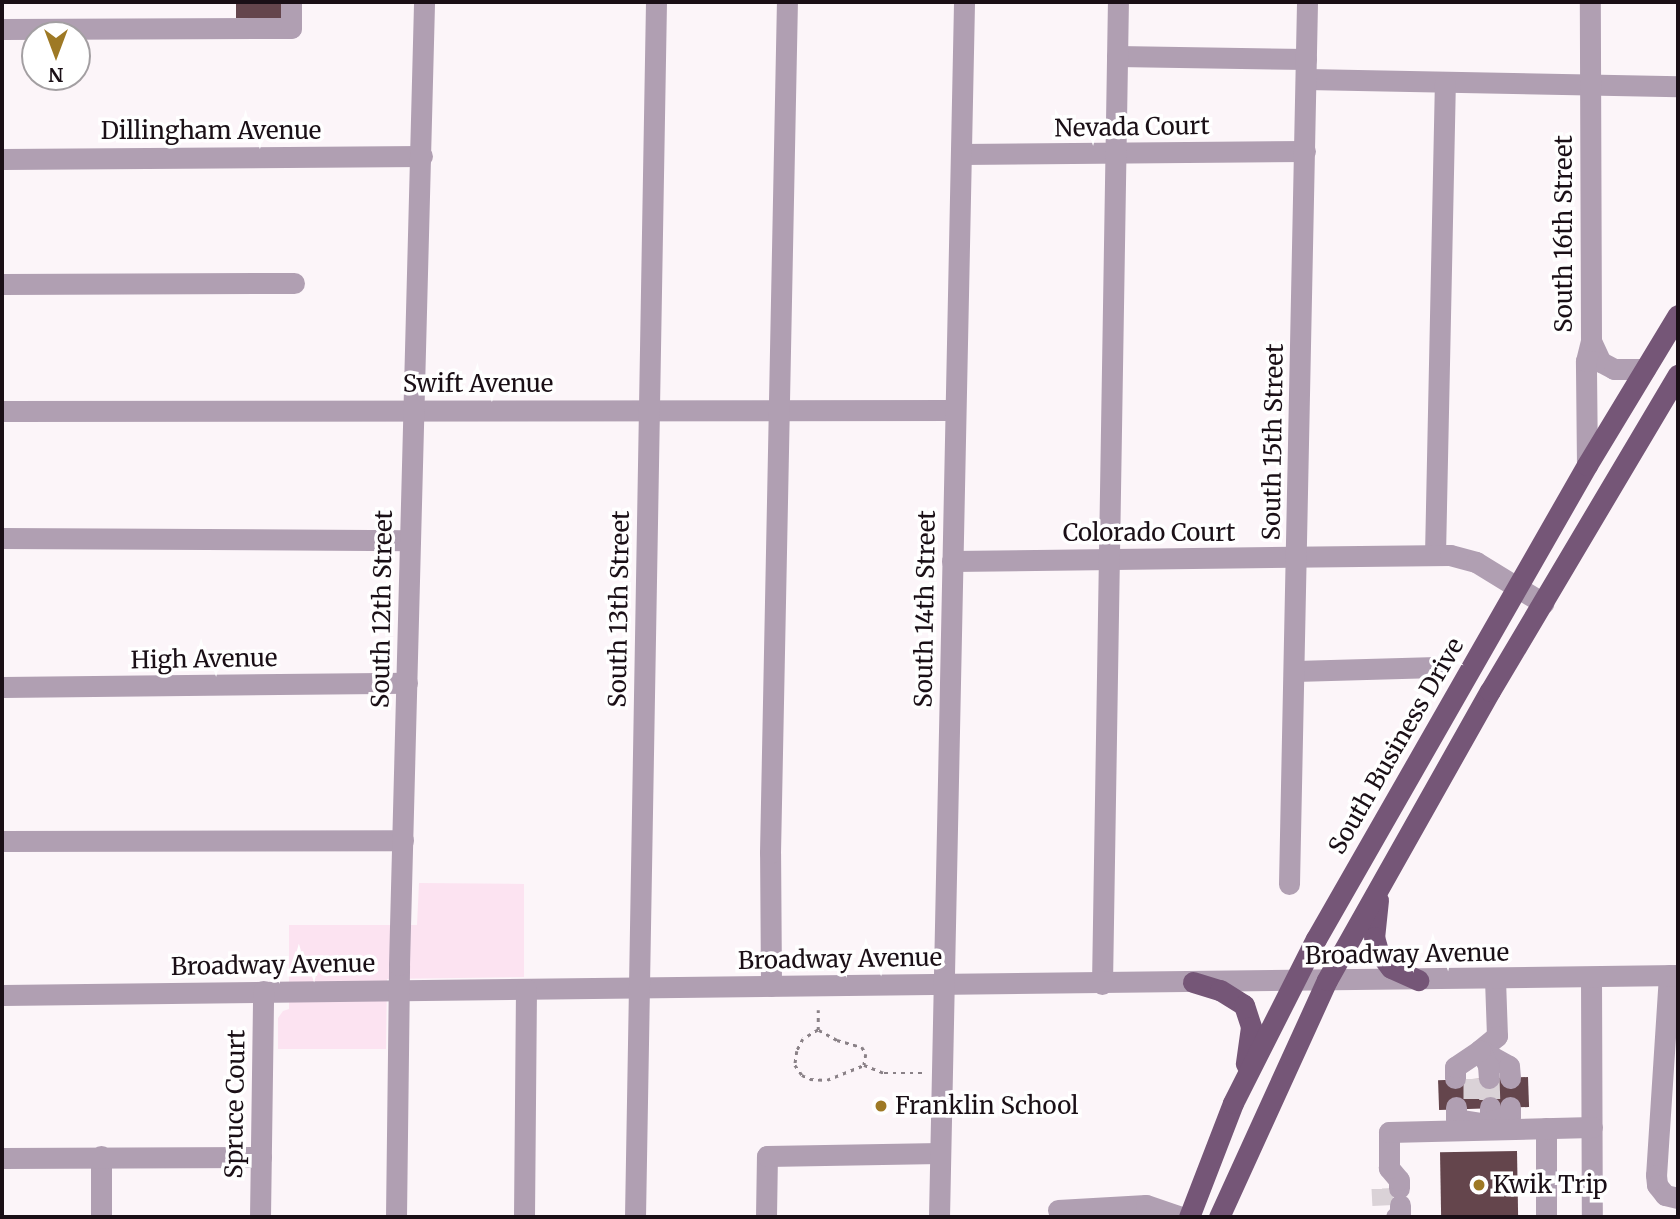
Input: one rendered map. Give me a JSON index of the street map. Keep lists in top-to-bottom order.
{
  "streets": {
    "main road": ["South Business Drive"],
    "street": [
      "Nevada Court",
      "Dillingham Avenue",
      "South 16th Street",
      "Swift Avenue",
      "South 15th Street",
      "Colorado Court",
      "South 12th Street",
      "South 13th Street",
      "South 14th Street",
      "High Avenue",
      "Broadway Avenue",
      "Spruce Court"
    ]
  },
  "crossings": [
    ["Nevada Court", "South 15th Street"],
    ["Nevada Court", "South 14th Street"],
    ["Dillingham Avenue", "South 12th Street"],
    ["South 16th Street", "South Business Drive"],
    ["Swift Avenue", "South 12th Street"],
    ["Swift Avenue", "South 13th Street"],
    ["Swift Avenue", "South 14th Street"],
    ["South 15th Street", "Colorado Court"],
    ["Colorado Court", "South 14th Street"],
    ["Colorado Court", "South Business Drive"],
    ["South 12th Street", "High Avenue"],
    ["South 12th Street", "Broadway Avenue"],
    ["South 13th Street", "Broadway Avenue"],
    ["South 14th Street", "Broadway Avenue"],
    ["South Business Drive", "Broadway Avenue"],
    ["Broadway Avenue", "Spruce Court"]
  ],
  "places": ["Franklin School", "Kwik Trip"],
  "north": "bottom"
}
